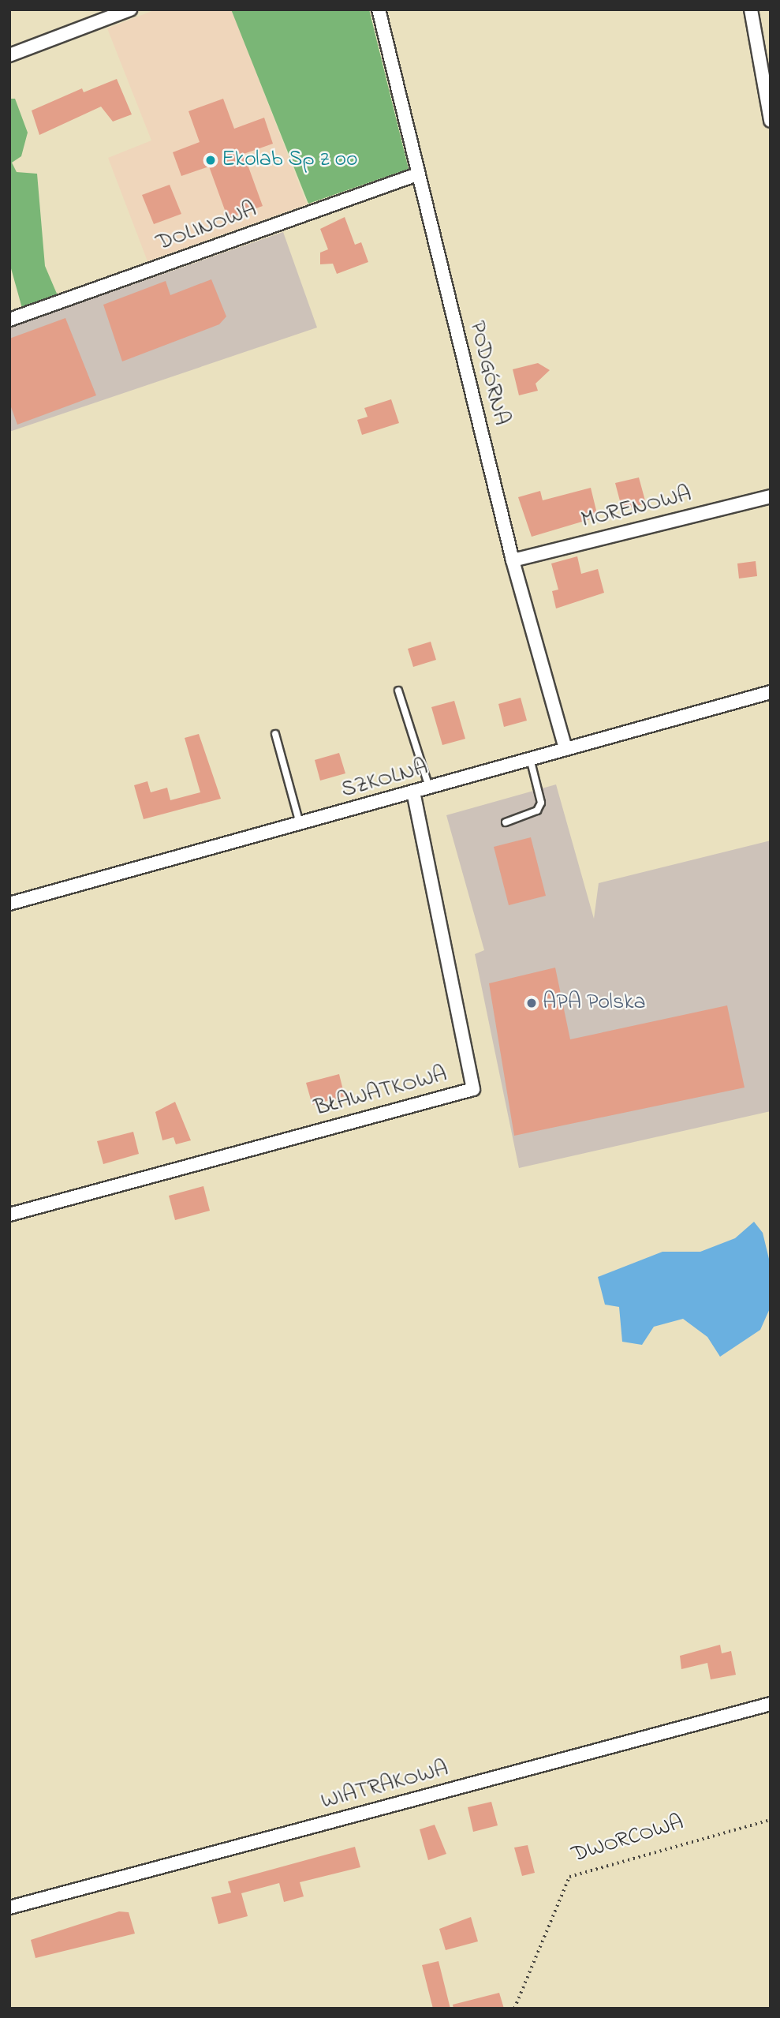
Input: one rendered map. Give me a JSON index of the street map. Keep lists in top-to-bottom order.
{
  "streets": {
    "street": [
      "DOLINOWA",
      "PODGÓRNA",
      "MORENOWA",
      "SZKOLNA",
      "BŁAWATKOWA",
      "WIATRAKOWA"
    ],
    "path": ["DWORCOWA"]
  },
  "crossings": [
    ["DOLINOWA", "PODGÓRNA"],
    ["PODGÓRNA", "MORENOWA"],
    ["PODGÓRNA", "SZKOLNA"],
    ["SZKOLNA", "BŁAWATKOWA"]
  ],
  "places": ["Ekolab Sp z oo", "APA Polska"]
}
